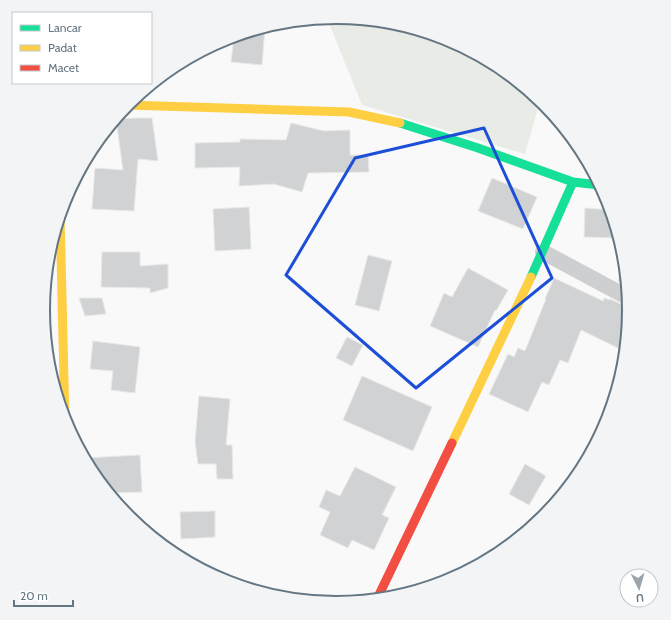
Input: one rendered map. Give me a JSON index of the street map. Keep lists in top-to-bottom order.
{
  "legend": ["Lancar", "Padat", "Macet"],
  "scale_bar": "20 m",
  "north": "bottom"
}
